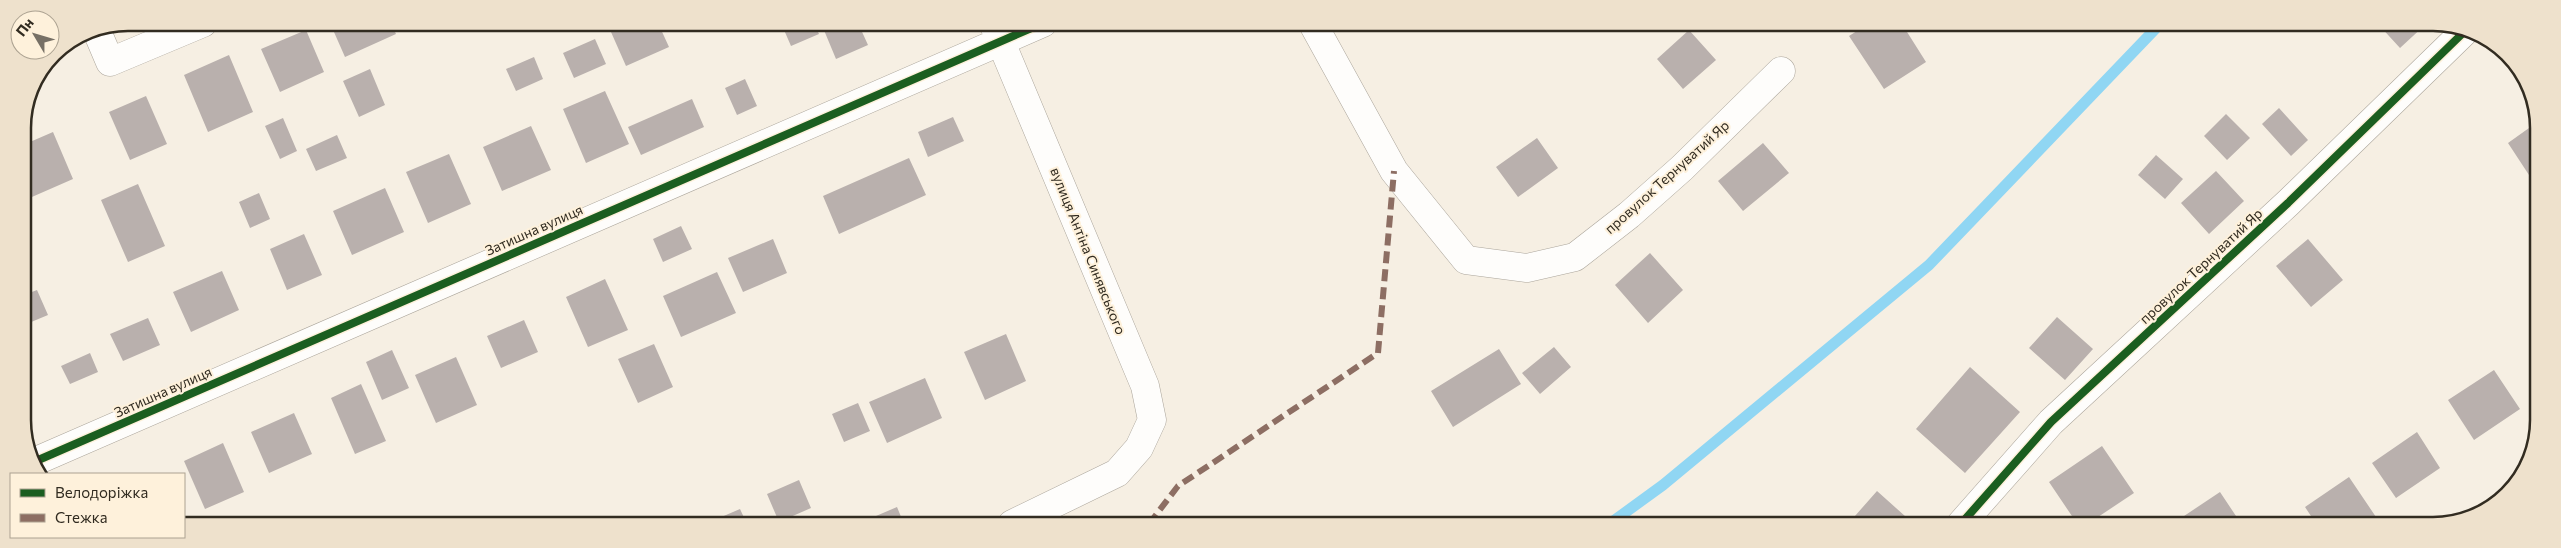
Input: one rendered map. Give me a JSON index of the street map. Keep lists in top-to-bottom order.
{
  "streets": {
    "street": ["провулок Тернуватий Яр", "Затишна вулиця", "вулиця Антіна Синявського"]
  },
  "crossings": [
    ["Затишна вулиця", "вулиця Антіна Синявського"]
  ],
  "legend": ["Велодоріжка", "Стежка"],
  "north": "top left"
}
